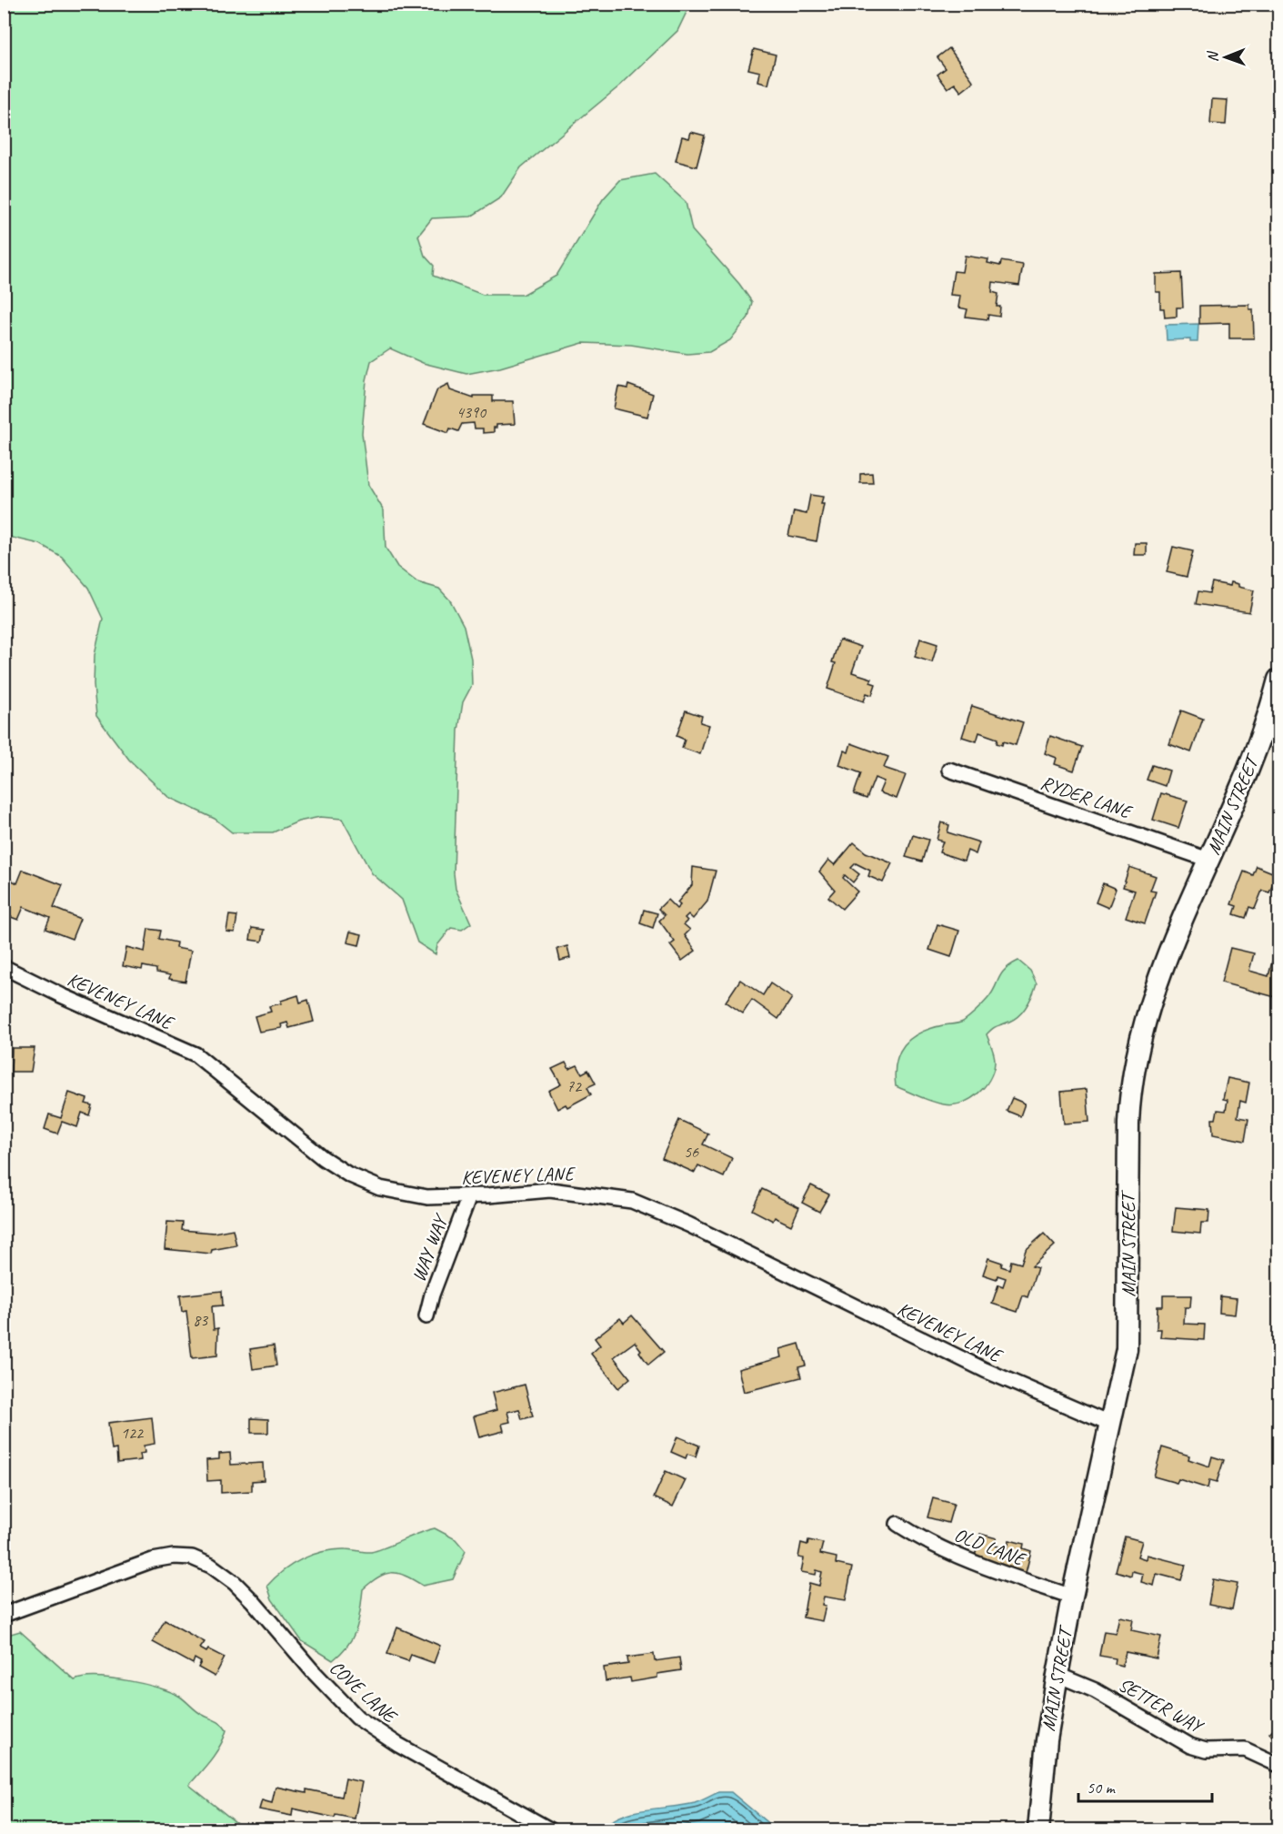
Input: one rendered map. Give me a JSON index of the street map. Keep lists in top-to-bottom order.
{
  "streets": {
    "main road": ["MAIN STREET"],
    "street": [
      "RYDER LANE",
      "KEVENEY LANE",
      "WAY WAY",
      "OLD LANE",
      "COVE LANE",
      "SETTER WAY"
    ]
  },
  "crossings": [
    ["RYDER LANE", "MAIN STREET"],
    ["MAIN STREET", "KEVENEY LANE"],
    ["MAIN STREET", "OLD LANE"],
    ["MAIN STREET", "SETTER WAY"],
    ["KEVENEY LANE", "WAY WAY"]
  ],
  "house_numbers": [
    "4390",
    "72",
    "56",
    "83",
    "122"
  ],
  "scale_bar": "50 m",
  "north": "left"
}
